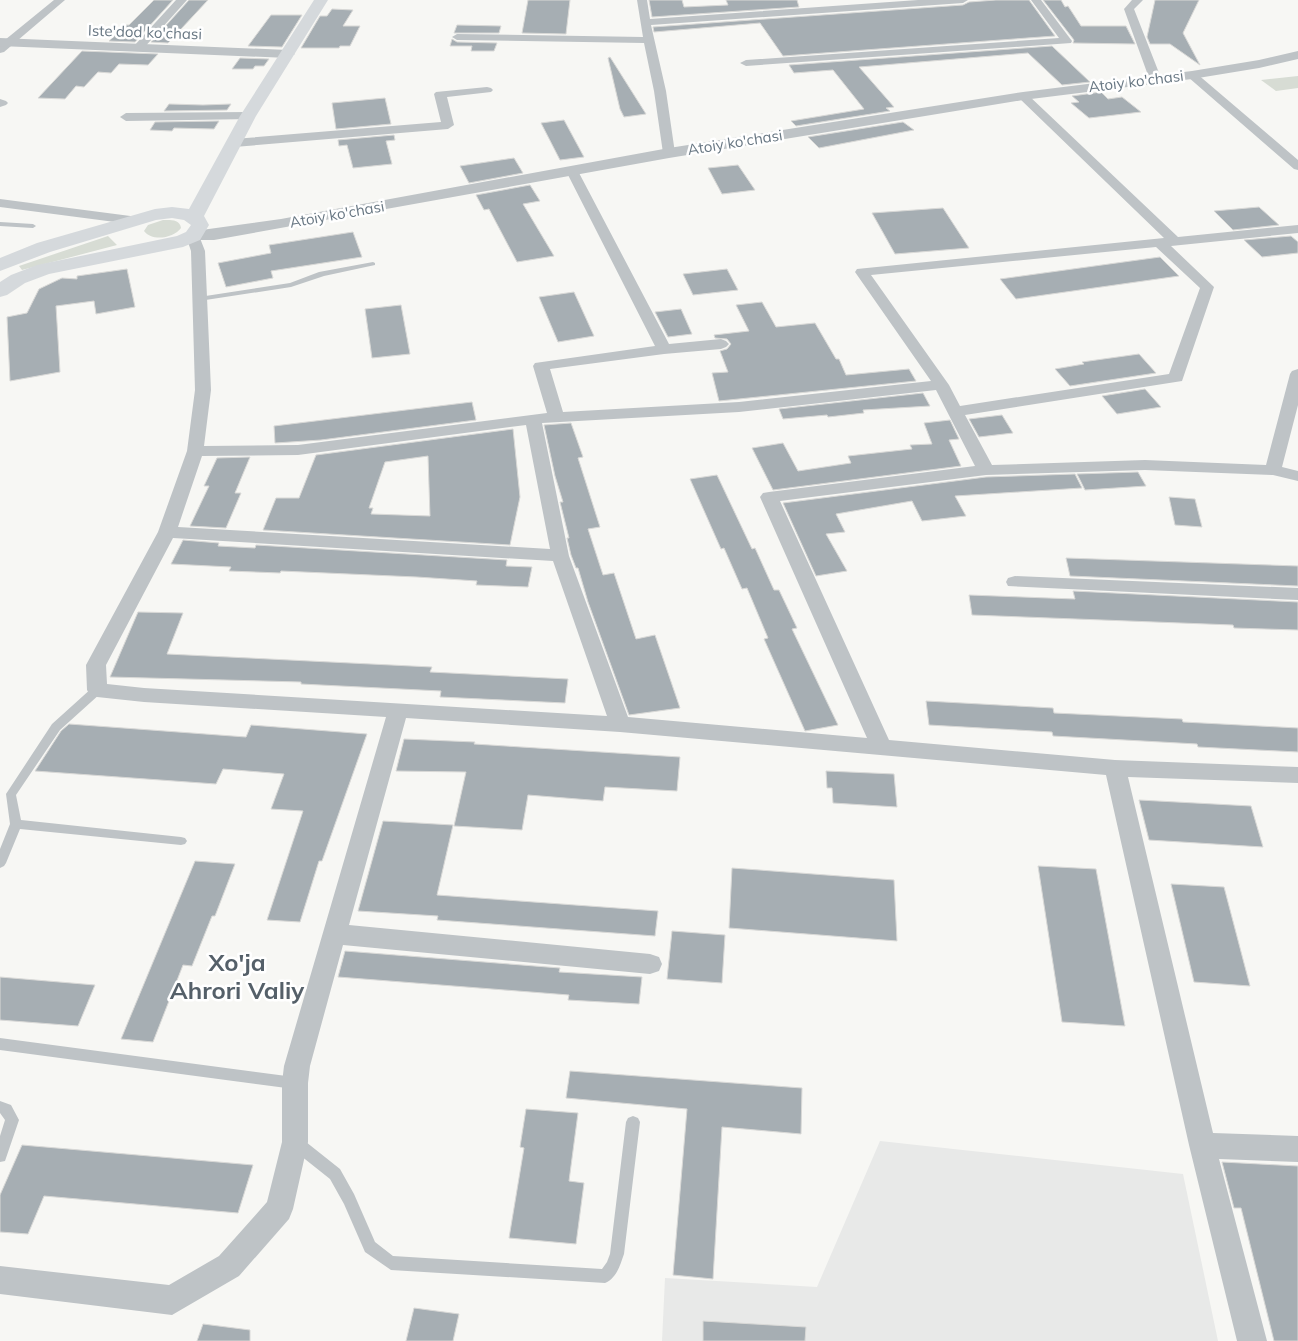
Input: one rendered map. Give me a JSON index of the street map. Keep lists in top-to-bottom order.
{
  "streets": {
    "street": ["Iste'dod ko'chasi", "Atoiy ko'chasi"]
  },
  "districts": ["Xo'ja Ahrori Valiy"]
}
